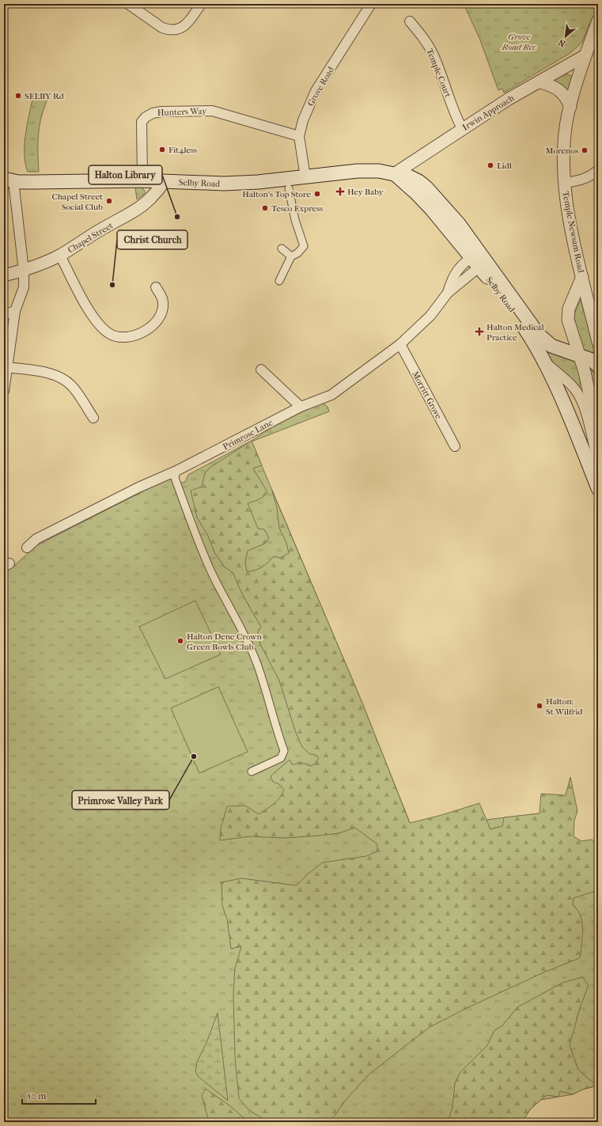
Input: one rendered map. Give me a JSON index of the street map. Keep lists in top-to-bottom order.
{
  "streets": {
    "main road": ["Selby Road"],
    "street": [
      "Temple Court",
      "Grove Road",
      "Hunters Way",
      "Irwin Approach",
      "Temple Newsam Road",
      "Chapel Street",
      "Morritt Grove",
      "Primrose Lane"
    ]
  },
  "crossings": [
    ["Temple Court", "Irwin Approach"],
    ["Grove Road", "Hunters Way"],
    ["Grove Road", "Selby Road"],
    ["Hunters Way", "Selby Road"],
    ["Irwin Approach", "Selby Road"],
    ["Irwin Approach", "Temple Newsam Road"],
    ["Selby Road", "Temple Newsam Road"],
    ["Selby Road", "Chapel Street"],
    ["Selby Road", "Primrose Lane"],
    ["Morritt Grove", "Primrose Lane"]
  ],
  "parks": ["Grove Road Rec"],
  "places": {
    "other": [
      "SELBY Rd",
      "Fit4less",
      "Morenos",
      "Lidl",
      "Halton's Top Store",
      "Chapel Street Social Club",
      "Tesco Express",
      "Halton Library",
      "Christ Church",
      "Halton Dene Crown Green Bowls Club",
      "Halton: St Wilfrid",
      "Primrose Valley Park"
    ],
    "health": ["Hey Baby", "Halton Medical Practice"]
  },
  "scale_bar": "50 m",
  "north": "bottom left"
}
